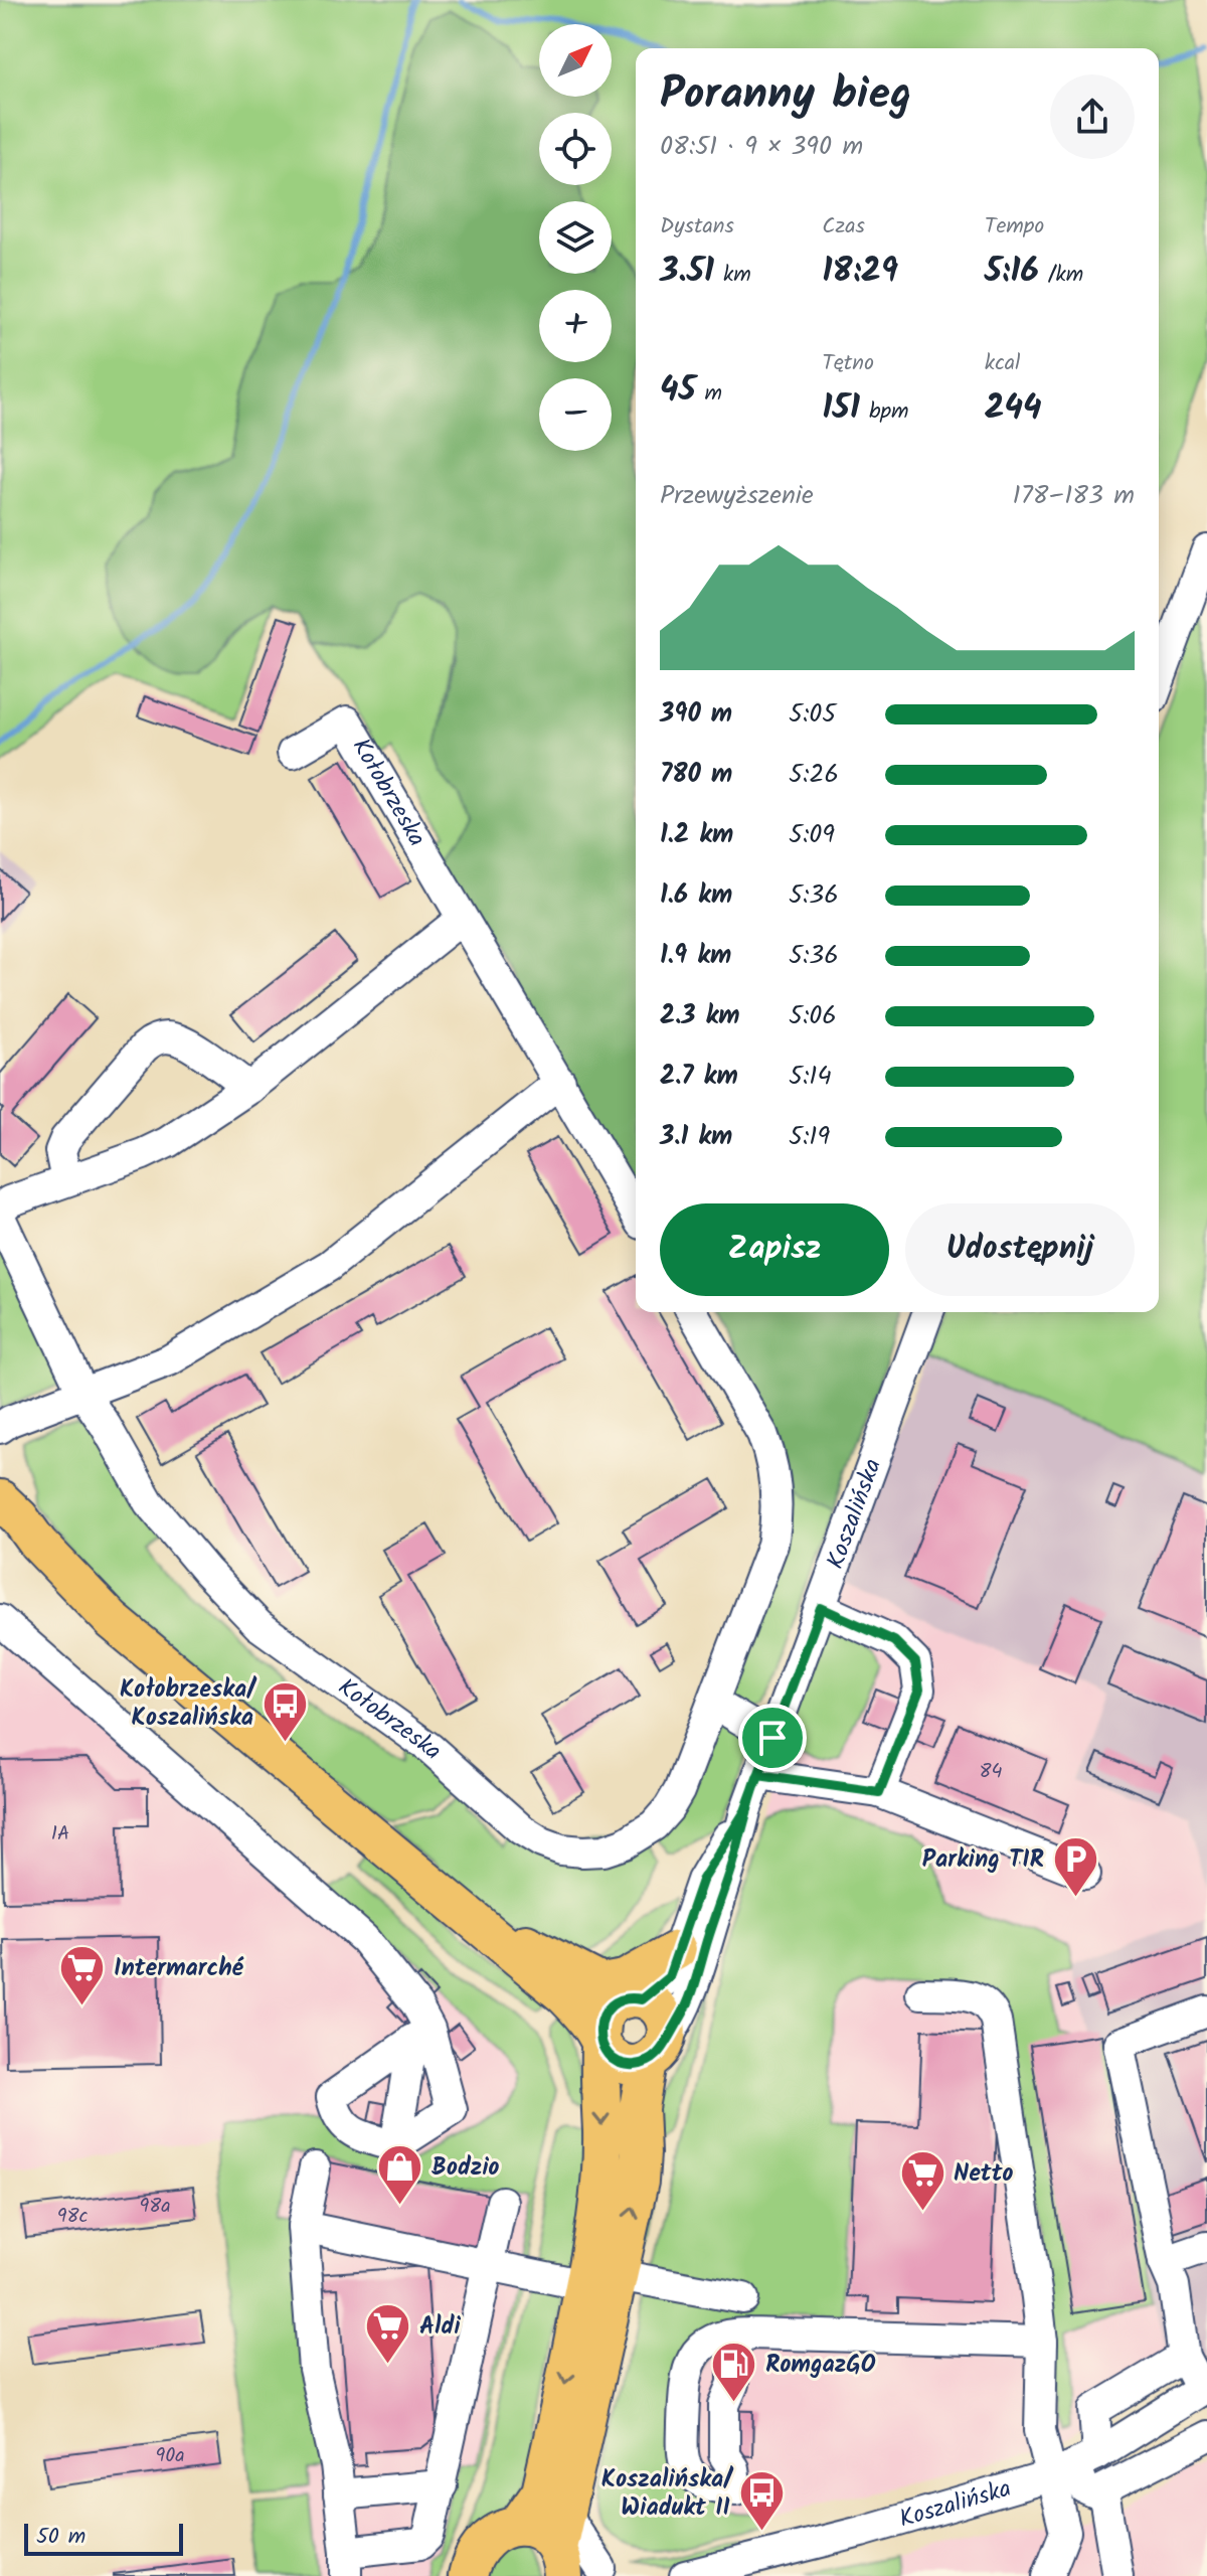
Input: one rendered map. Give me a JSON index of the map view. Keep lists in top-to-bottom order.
{
  "streets": {
    "main road": ["Koszalińska"],
    "street": ["Kołobrzeska"]
  },
  "places": {
    "bus stop": ["Kołobrzeska/ Koszalińska", "Koszalińska/ Wiadukt II"],
    "parking": ["Parking TIR"],
    "supermarket": ["Intermarché", "Netto", "Aldi"],
    "shop": ["Bodzio"],
    "fuel station": ["RomgazGO"]
  },
  "house_numbers": [
    "84",
    "1A",
    "98a",
    "98c",
    "90a"
  ],
  "scale_bar": "50 m",
  "north": "top right",
  "page": {
    "map_buttons": ["+", "−"],
    "heading": ["Poranny bieg", "08:51 · 9 × 390 m"],
    "stats": [
      ["Dystans", "3.51 km"],
      ["Czas", "18:29"],
      ["Tempo", "5:16 /km"],
      ["45 m"],
      ["Tętno", "151 bpm"],
      ["kcal", "244"]
    ],
    "chart": ["Przewyższenie", "178–183 m"],
    "list": [
      {
        "name": "390 m",
        "note": "5:05"
      },
      {
        "name": "780 m",
        "note": "5:26"
      },
      {
        "name": "1.2 km",
        "note": "5:09"
      },
      {
        "name": "1.6 km",
        "note": "5:36"
      },
      {
        "name": "1.9 km",
        "note": "5:36"
      },
      {
        "name": "2.3 km",
        "note": "5:06"
      },
      {
        "name": "2.7 km",
        "note": "5:14"
      },
      {
        "name": "3.1 km",
        "note": "5:19"
      }
    ],
    "buttons": ["Zapisz", "Udostępnij"],
    "scale": "50 m"
  }
}
